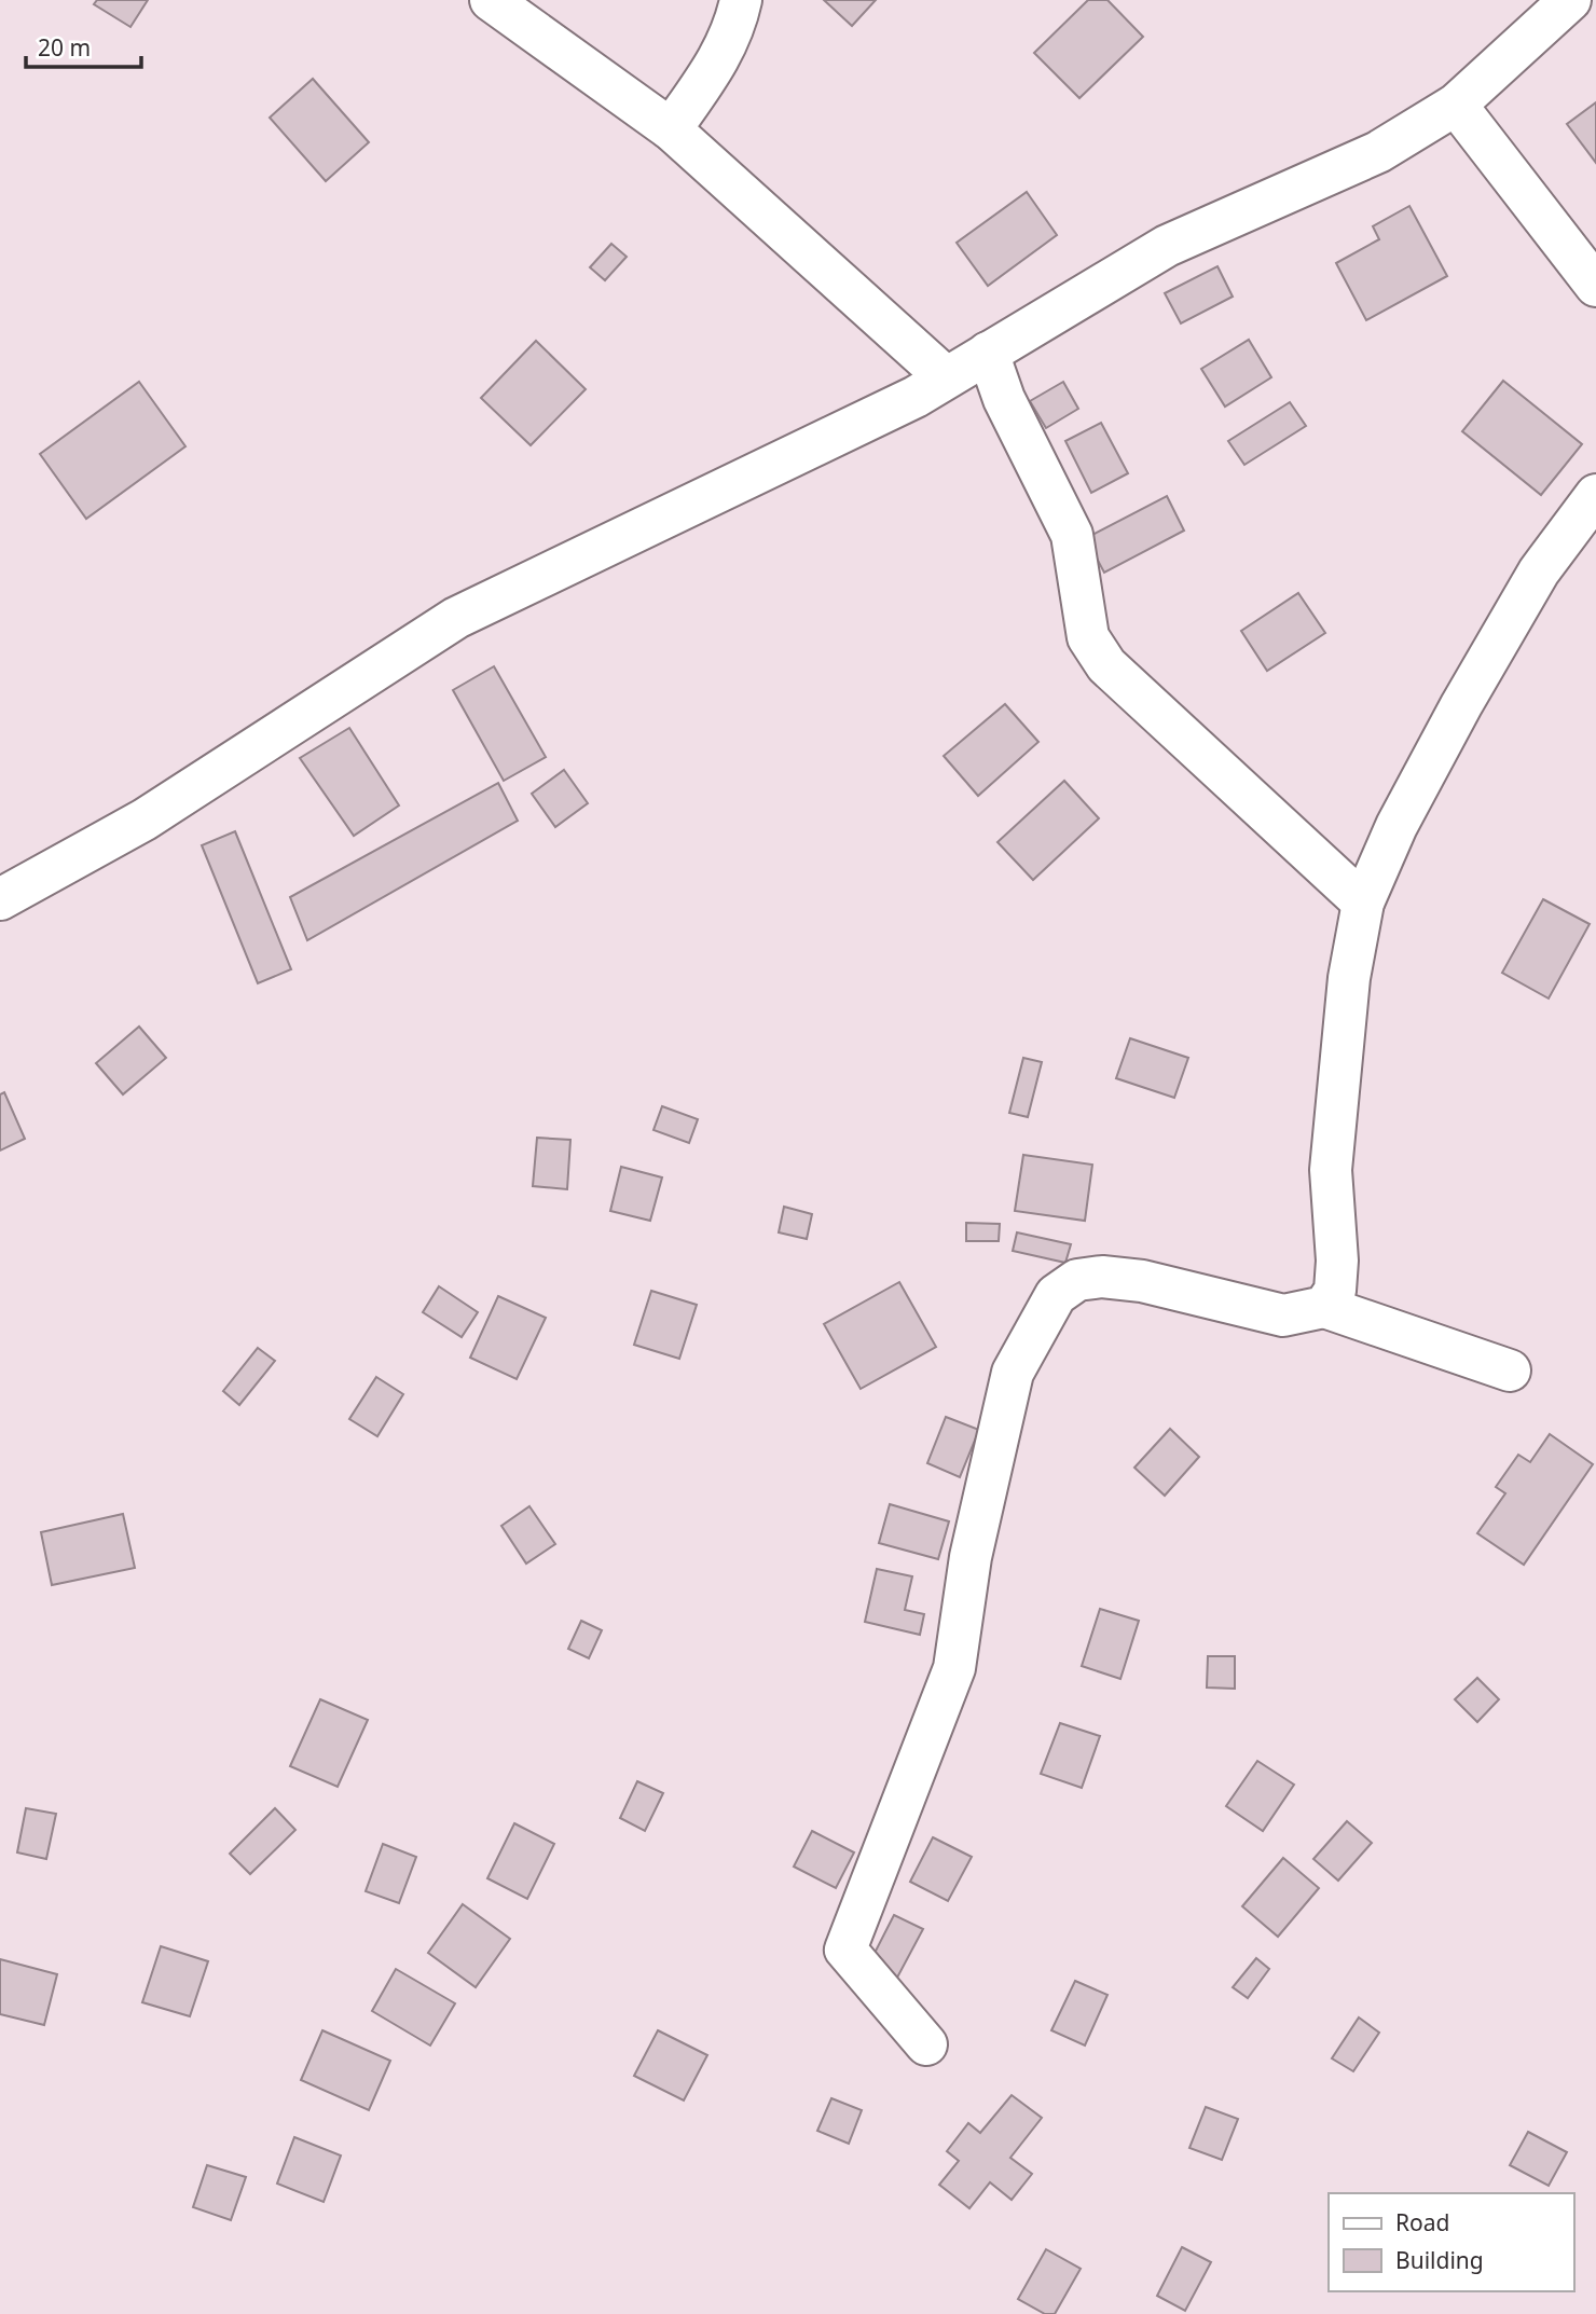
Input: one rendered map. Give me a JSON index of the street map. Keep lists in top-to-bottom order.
{
  "legend": ["Road", "Building"],
  "scale_bar": "20 m"
}
